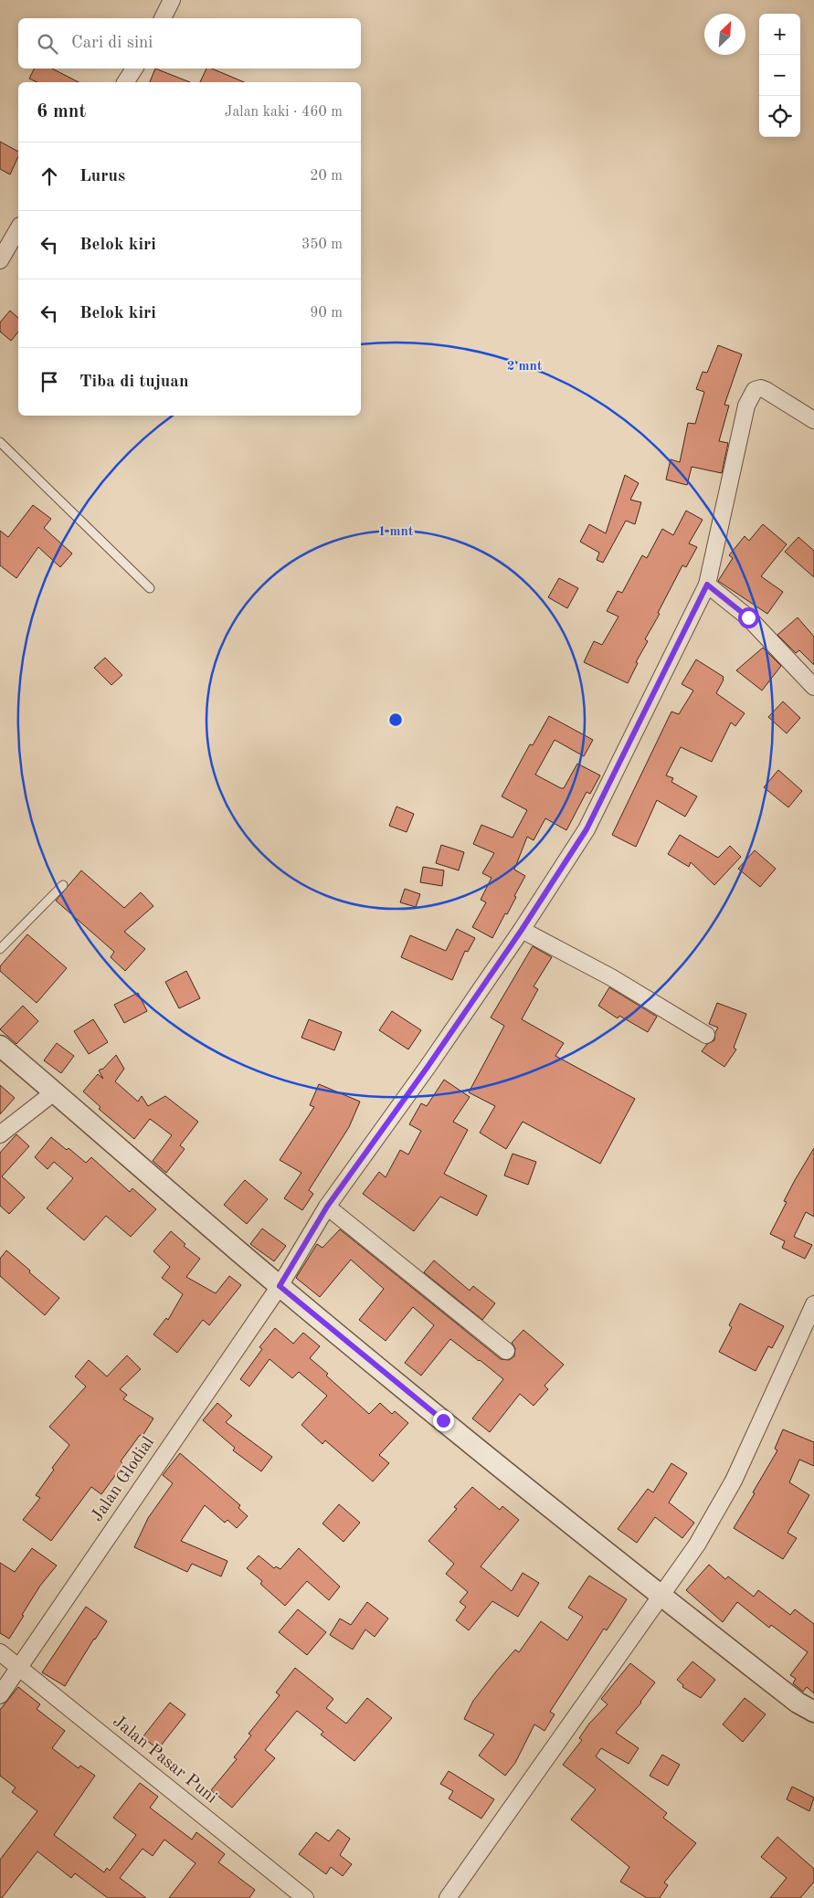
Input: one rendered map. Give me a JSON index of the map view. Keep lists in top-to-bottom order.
{
  "streets": {
    "street": ["Jalan Glodial", "Jalan Pasar Puni"]
  },
  "crossings": [
    ["Jalan Glodial", "Jalan Pasar Puni"]
  ],
  "north": "top right",
  "page": {
    "map_buttons": ["+", "−"],
    "search": "Cari di sini",
    "heading": ["6 mnt", "Jalan kaki · 460 m"],
    "list": [
      ["Lurus", "20 m"],
      ["Belok kiri", "350 m"],
      ["Belok kiri", "90 m"],
      "Tiba di tujuan"
    ]
  },
  "rings": ["2 mnt", "1 mnt"]
}
